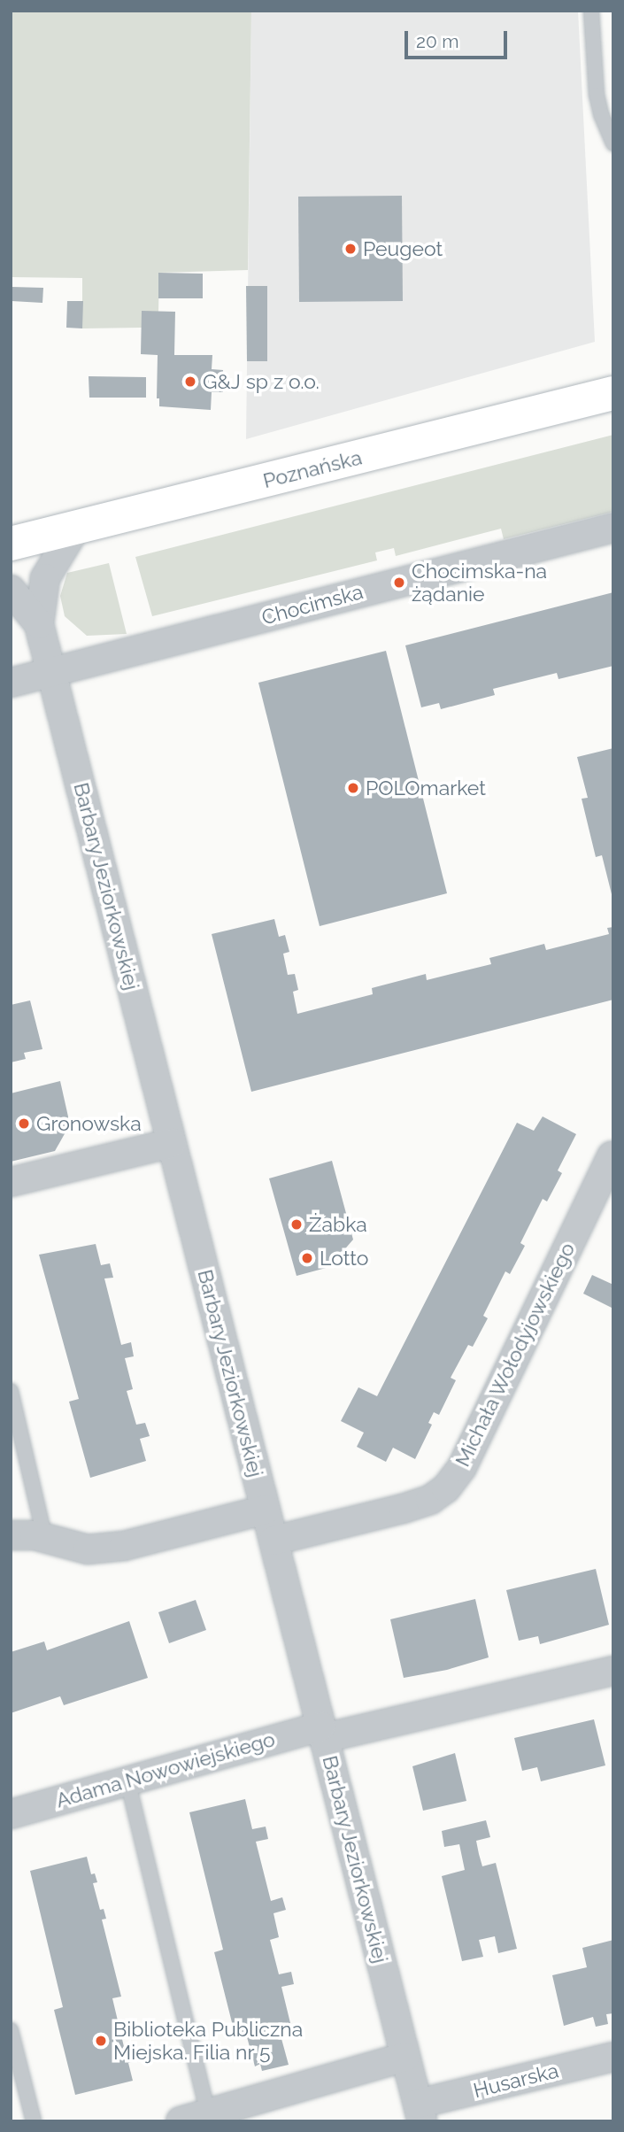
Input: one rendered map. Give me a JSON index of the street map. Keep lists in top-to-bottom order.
{
  "streets": {
    "main road": ["Poznańska"],
    "street": [
      "Chocimska",
      "Barbary Jeziorkowskiej",
      "Michała Wołodyjowskiego",
      "Adama Nowowiejskiego",
      "Husarska"
    ]
  },
  "crossings": [
    ["Poznańska", "Barbary Jeziorkowskiej"],
    ["Chocimska", "Barbary Jeziorkowskiej"],
    ["Barbary Jeziorkowskiej", "Michała Wołodyjowskiego"],
    ["Barbary Jeziorkowskiej", "Adama Nowowiejskiego"],
    ["Barbary Jeziorkowskiej", "Husarska"]
  ],
  "places": [
    "Peugeot",
    "G&J sp z o.o.",
    "Chocimska-na żądanie",
    "POLOmarket",
    "Gronowska",
    "Żabka",
    "Lotto",
    "Biblioteka Publiczna Miejska. Filia nr 5"
  ],
  "scale_bar": "20 m"
}
